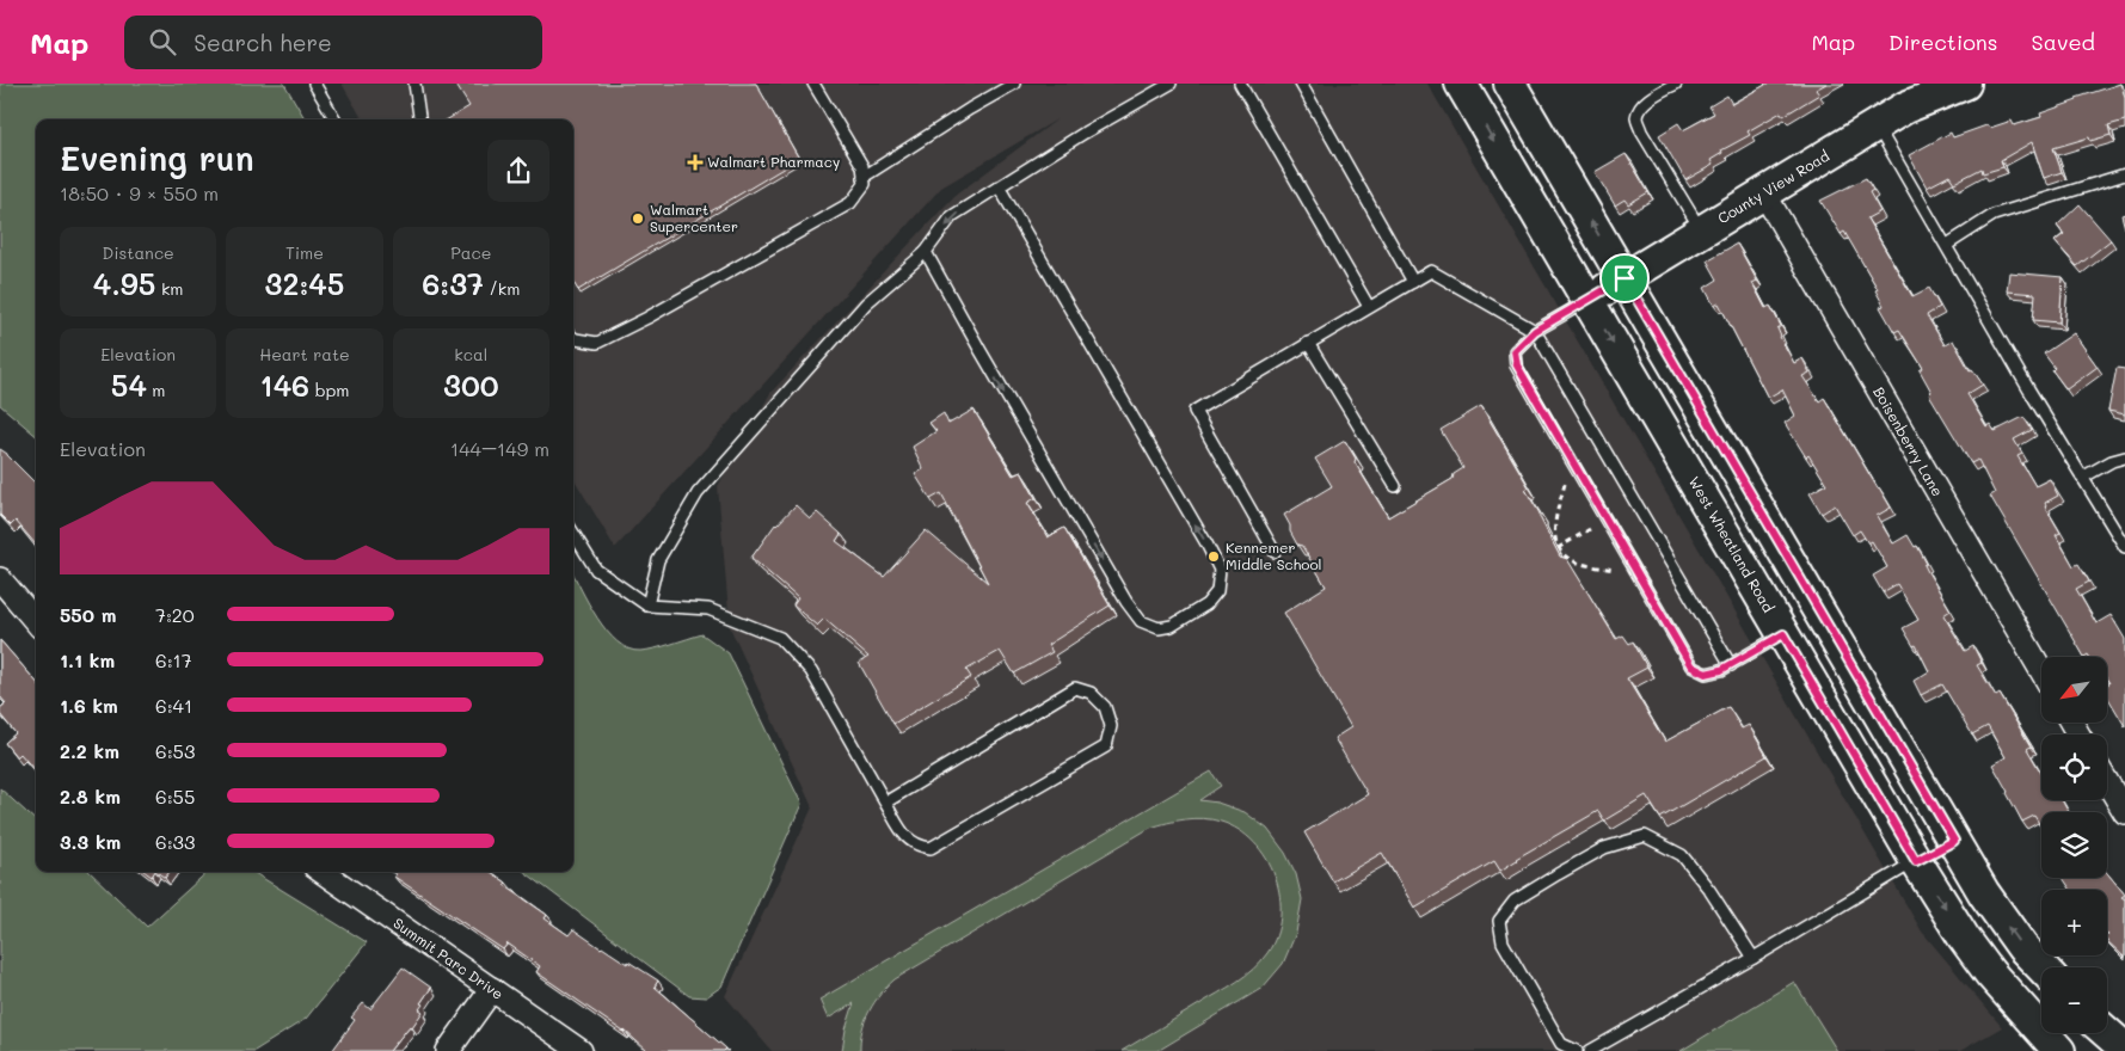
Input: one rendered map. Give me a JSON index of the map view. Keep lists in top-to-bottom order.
{
  "streets": {
    "main road": ["County View Road", "West Wheatland Road"],
    "street": ["Boisenberry Lane", "Summit Parc Drive"]
  },
  "crossings": [
    ["County View Road", "Boisenberry Lane"],
    ["County View Road", "West Wheatland Road"]
  ],
  "places": {
    "health": ["Walmart Pharmacy"],
    "other": ["Walmart Supercenter", "Kennemer Middle School"]
  },
  "north": "bottom left",
  "page": {
    "header": "Map",
    "search": "Search here",
    "nav": ["Map", "Directions", "Saved"],
    "heading": ["Evening run", "18:50 · 9 × 550 m"],
    "stats": [
      ["Distance", "4.95 km"],
      ["Time", "32:45"],
      ["Pace", "6:37 /km"],
      ["Elevation", "54 m"],
      ["Heart rate", "146 bpm"],
      ["kcal", "300"]
    ],
    "chart": ["Elevation", "144–149 m"],
    "list": [
      {
        "name": "550 m",
        "note": "7:20"
      },
      {
        "name": "1.1 km",
        "note": "6:17"
      },
      {
        "name": "1.6 km",
        "note": "6:41"
      },
      {
        "name": "2.2 km",
        "note": "6:53"
      },
      {
        "name": "2.8 km",
        "note": "6:55"
      },
      {
        "name": "3.3 km",
        "note": "6:33"
      }
    ],
    "map_buttons": ["+", "−"]
  }
}
